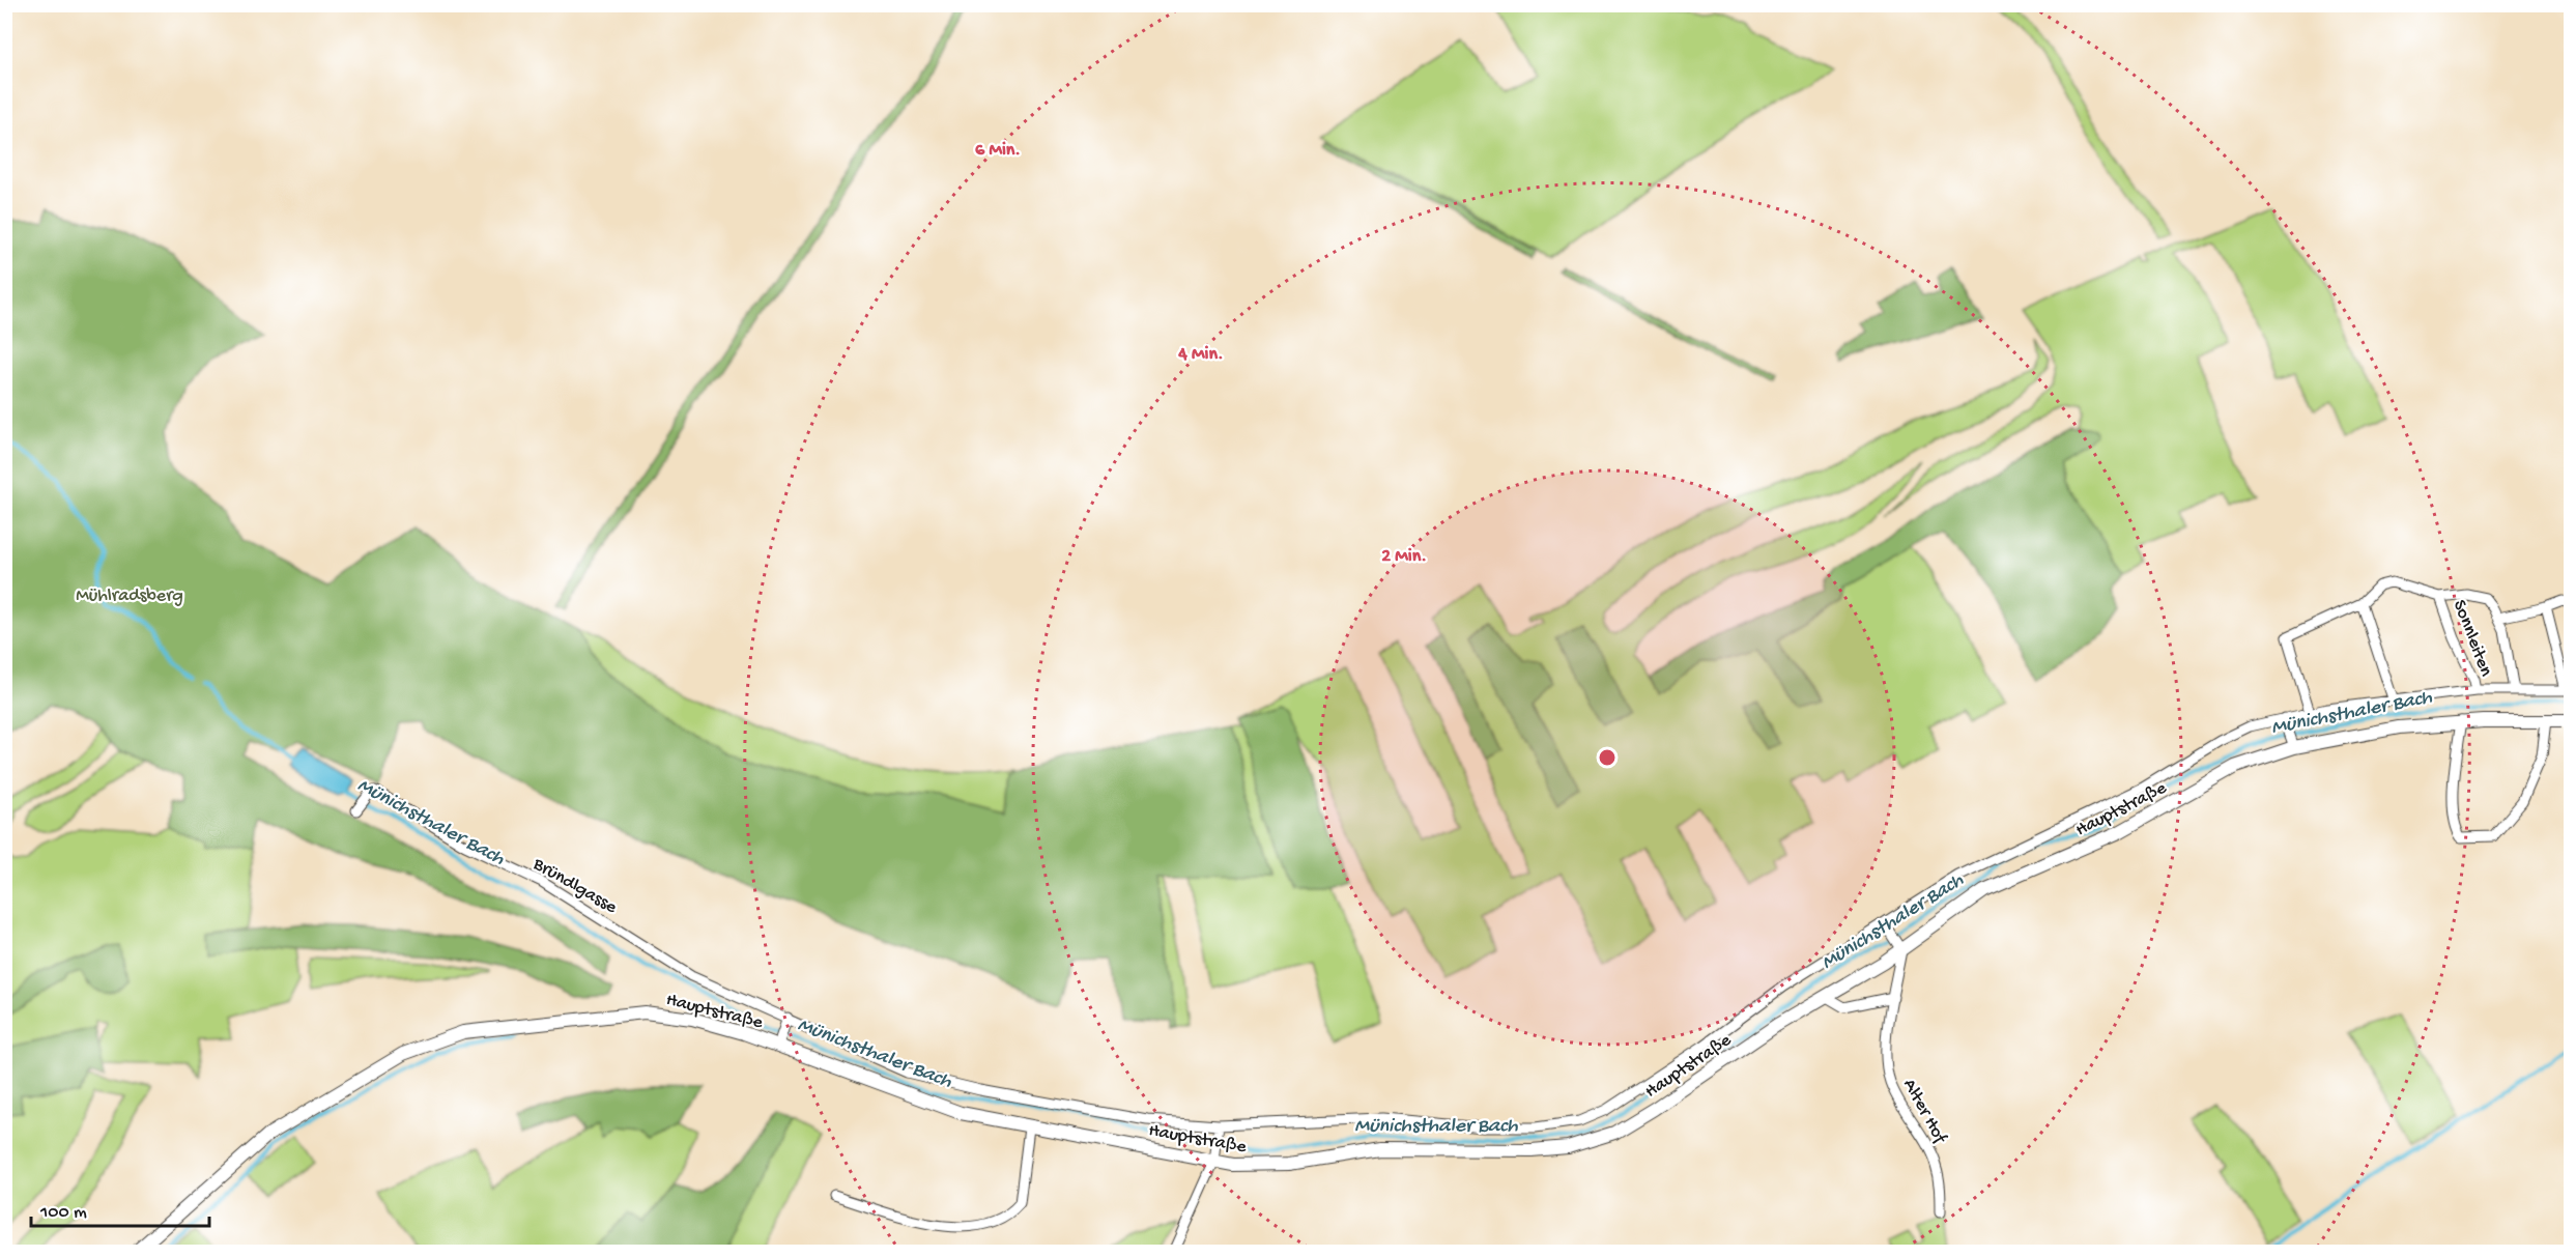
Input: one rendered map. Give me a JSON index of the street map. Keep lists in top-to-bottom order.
{
  "streets": {
    "street": [
      "Sonnleiten",
      "Hauptstraße",
      "Bründlgasse",
      "Alter Hof"
    ]
  },
  "crossings": [
    ["Sonnleiten", "Hauptstraße"],
    ["Hauptstraße", "Bründlgasse"],
    ["Hauptstraße", "Alter Hof"]
  ],
  "water": ["Münichsthaler Bach"],
  "parks": ["Mühlradsberg"],
  "scale_bar": "100 m",
  "rings": ["6 Min.", "4 Min.", "2 Min."]
}
